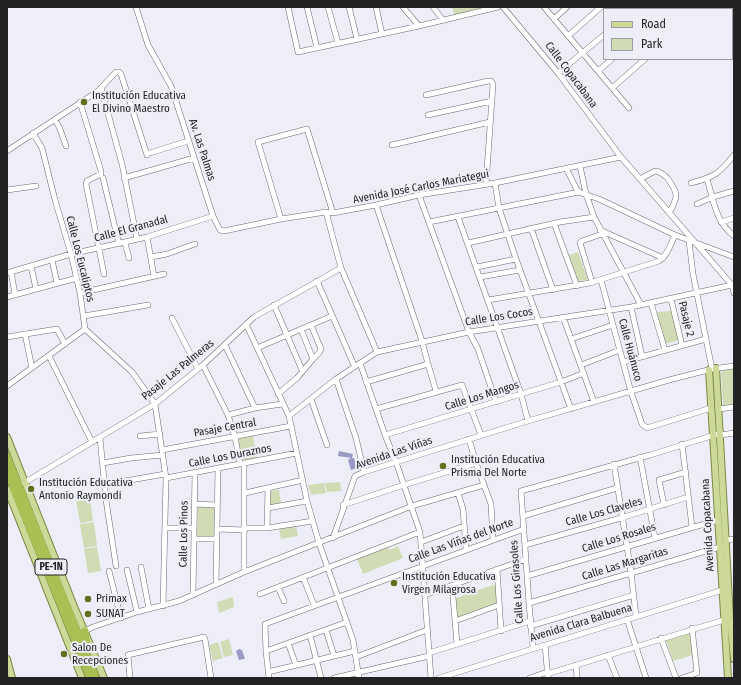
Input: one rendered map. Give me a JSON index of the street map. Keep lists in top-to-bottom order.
{
  "streets": {
    "highway": ["PE-1N"],
    "main road": ["Avenida Copacabana"],
    "street": [
      "Calle Copacabana",
      "Av. Las Palmas",
      "Avenida José Carlos Mariategui",
      "Calle El Granadal",
      "Calle Los Eucaliptos",
      "Calle Los Cocos",
      "Pasaje 2",
      "Calle Huánuco",
      "Pasaje Las Palmeras",
      "Calle Los Mangos",
      "Pasaje Central",
      "Avenida Las Viñas",
      "Calle Los Duraznos",
      "Calle Los Claveles",
      "Calle Los Pinos",
      "Calle Los Rosales",
      "Calle Las Viñas del Norte",
      "Calle Las Margaritas",
      "Calle Los Girasoles",
      "Avenida Clara Balbuena"
    ]
  },
  "crossings": [
    ["Calle Copacabana", "Avenida José Carlos Mariategui"],
    ["Calle Copacabana", "Calle Los Cocos"],
    ["Av. Las Palmas", "Avenida José Carlos Mariategui"],
    ["Av. Las Palmas", "Calle El Granadal"],
    ["Calle El Granadal", "Calle Los Eucaliptos"],
    ["Calle Los Cocos", "Pasaje 2"],
    ["Calle Los Cocos", "Calle Huánuco"],
    ["Calle Huánuco", "Avenida Las Viñas"],
    ["Calle Huánuco", "Avenida Copacabana"],
    ["Avenida Las Viñas", "Avenida Copacabana"],
    ["Calle Los Duraznos", "Calle Los Pinos"],
    ["Calle Los Claveles", "Calle Los Girasoles"],
    ["Avenida Copacabana", "Calle Los Rosales"],
    ["Avenida Copacabana", "Calle Las Margaritas"],
    ["Avenida Copacabana", "Avenida Clara Balbuena"],
    ["Calle Los Rosales", "Calle Los Girasoles"],
    ["Calle Las Viñas del Norte", "Calle Los Girasoles"],
    ["Calle Las Margaritas", "Calle Los Girasoles"],
    ["Calle Los Girasoles", "Avenida Clara Balbuena"]
  ],
  "places": [
    "Institución Educativa El Divino Maestro",
    "Institución Educativa Prisma Del Norte",
    "Institución Educativa Antonio Raymondi",
    "Institución Educativa Virgen Milagrosa",
    "Primax",
    "SUNAT",
    "Salon De Recepciones"
  ],
  "legend": ["Road", "Park"]
}
